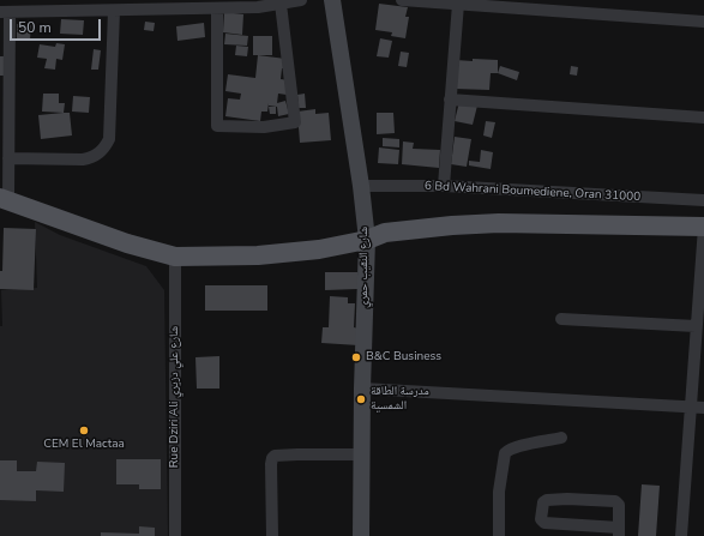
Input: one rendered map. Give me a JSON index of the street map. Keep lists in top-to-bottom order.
{
  "streets": {
    "main road": ["شارع النقيب حمري"],
    "street": ["6 Bd Wahrani Boumediene, Oran 31000", "Rue Dziri Ali شارع علي دزيري"]
  },
  "crossings": [
    ["6 Bd Wahrani Boumediene, Oran 31000", "شارع النقيب حمري"]
  ],
  "places": ["B&C Business", "مدرسة الطاقة الشمسية", "CEM El Mactaa"],
  "scale_bar": "50 m"
}
